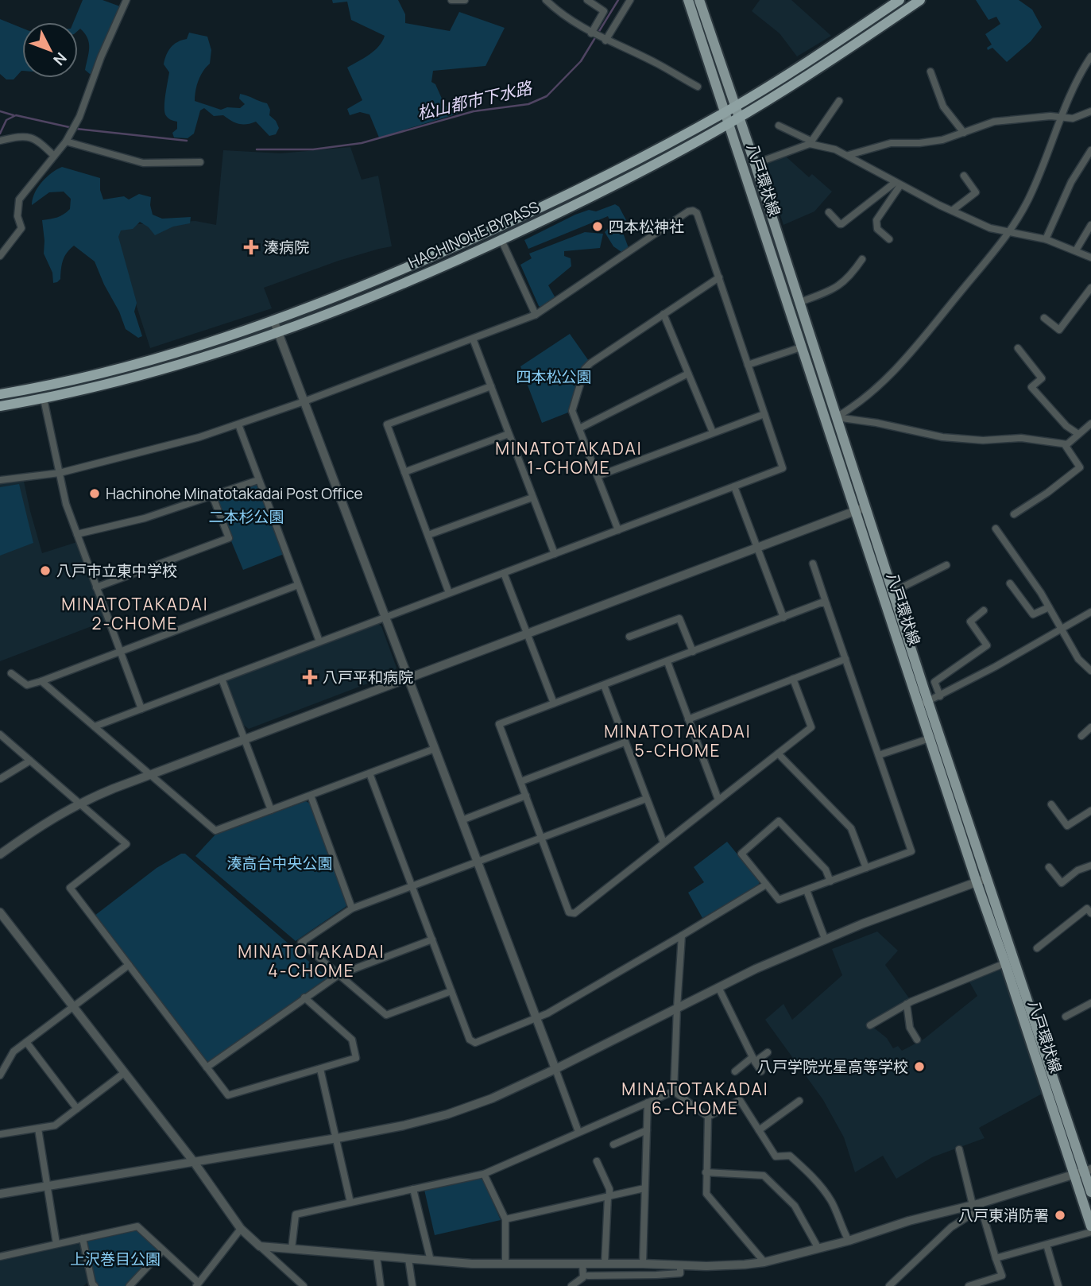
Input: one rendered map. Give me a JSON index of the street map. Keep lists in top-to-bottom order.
{
  "streets": {
    "highway": ["HACHINOHE BYPASS"],
    "main road": ["八戸環状線"]
  },
  "crossings": [
    ["八戸環状線", "HACHINOHE BYPASS"]
  ],
  "districts": [
    "MINATOTAKADAI 1-CHOME",
    "MINATOTAKADAI 2-CHOME",
    "MINATOTAKADAI 5-CHOME",
    "MINATOTAKADAI 4-CHOME",
    "MINATOTAKADAI 6-CHOME"
  ],
  "water": ["松山都市下水路"],
  "parks": [
    "四本松公園",
    "二本杉公園",
    "湊高台中央公園",
    "上沢巻目公園"
  ],
  "places": {
    "other": [
      "四本松神社",
      "Hachinohe Minatotakadai Post Office",
      "八戸市立東中学校",
      "八戸学院光星高等学校",
      "八戸東消防署"
    ],
    "health": ["湊病院", "八戸平和病院"]
  },
  "north": "bottom right"
}
